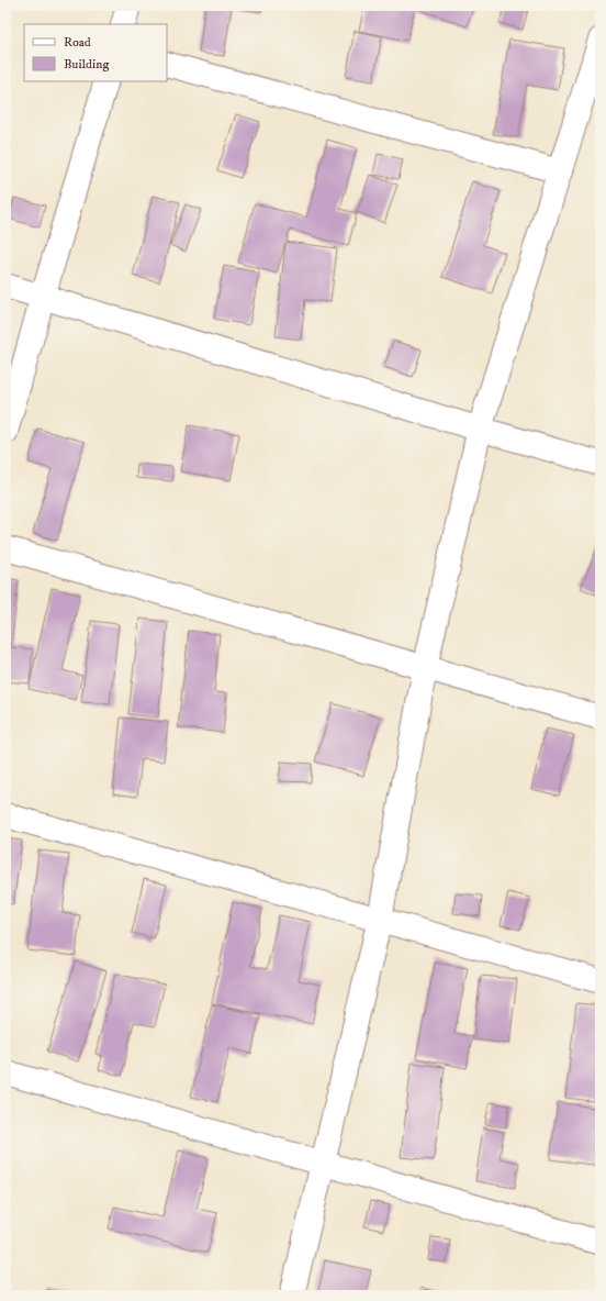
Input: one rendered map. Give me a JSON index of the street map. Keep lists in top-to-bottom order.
{
  "legend": ["Road", "Building"]
}
